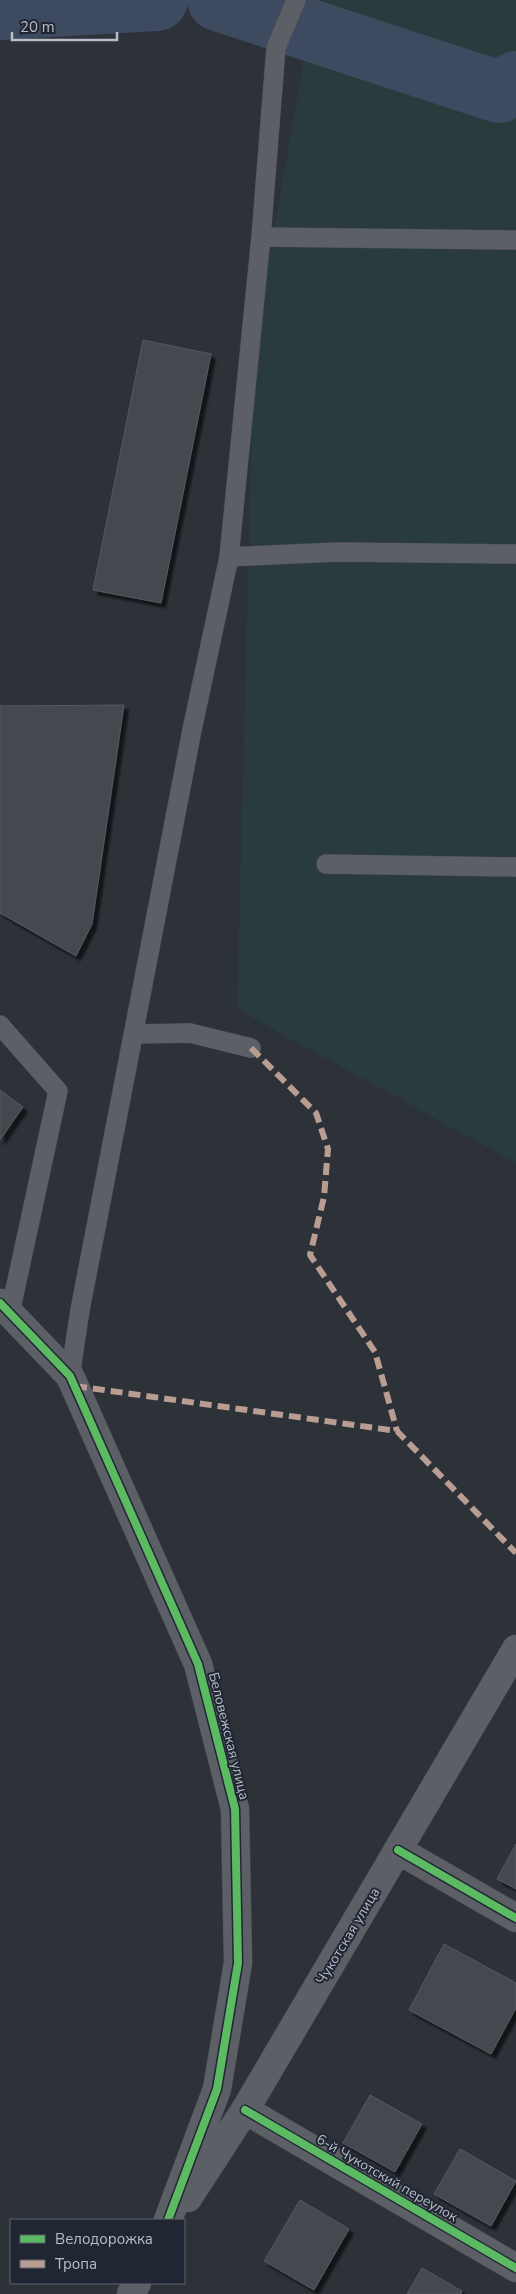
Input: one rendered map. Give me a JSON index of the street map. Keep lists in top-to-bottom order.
{
  "streets": {
    "street": ["Беловежская улица", "Чукотская улица", "6-й Чукотский переулок"]
  },
  "crossings": [
    ["Чукотская улица", "6-й Чукотский переулок"]
  ],
  "legend": ["Велодорожка", "Тропа"],
  "scale_bar": "20 m"
}
